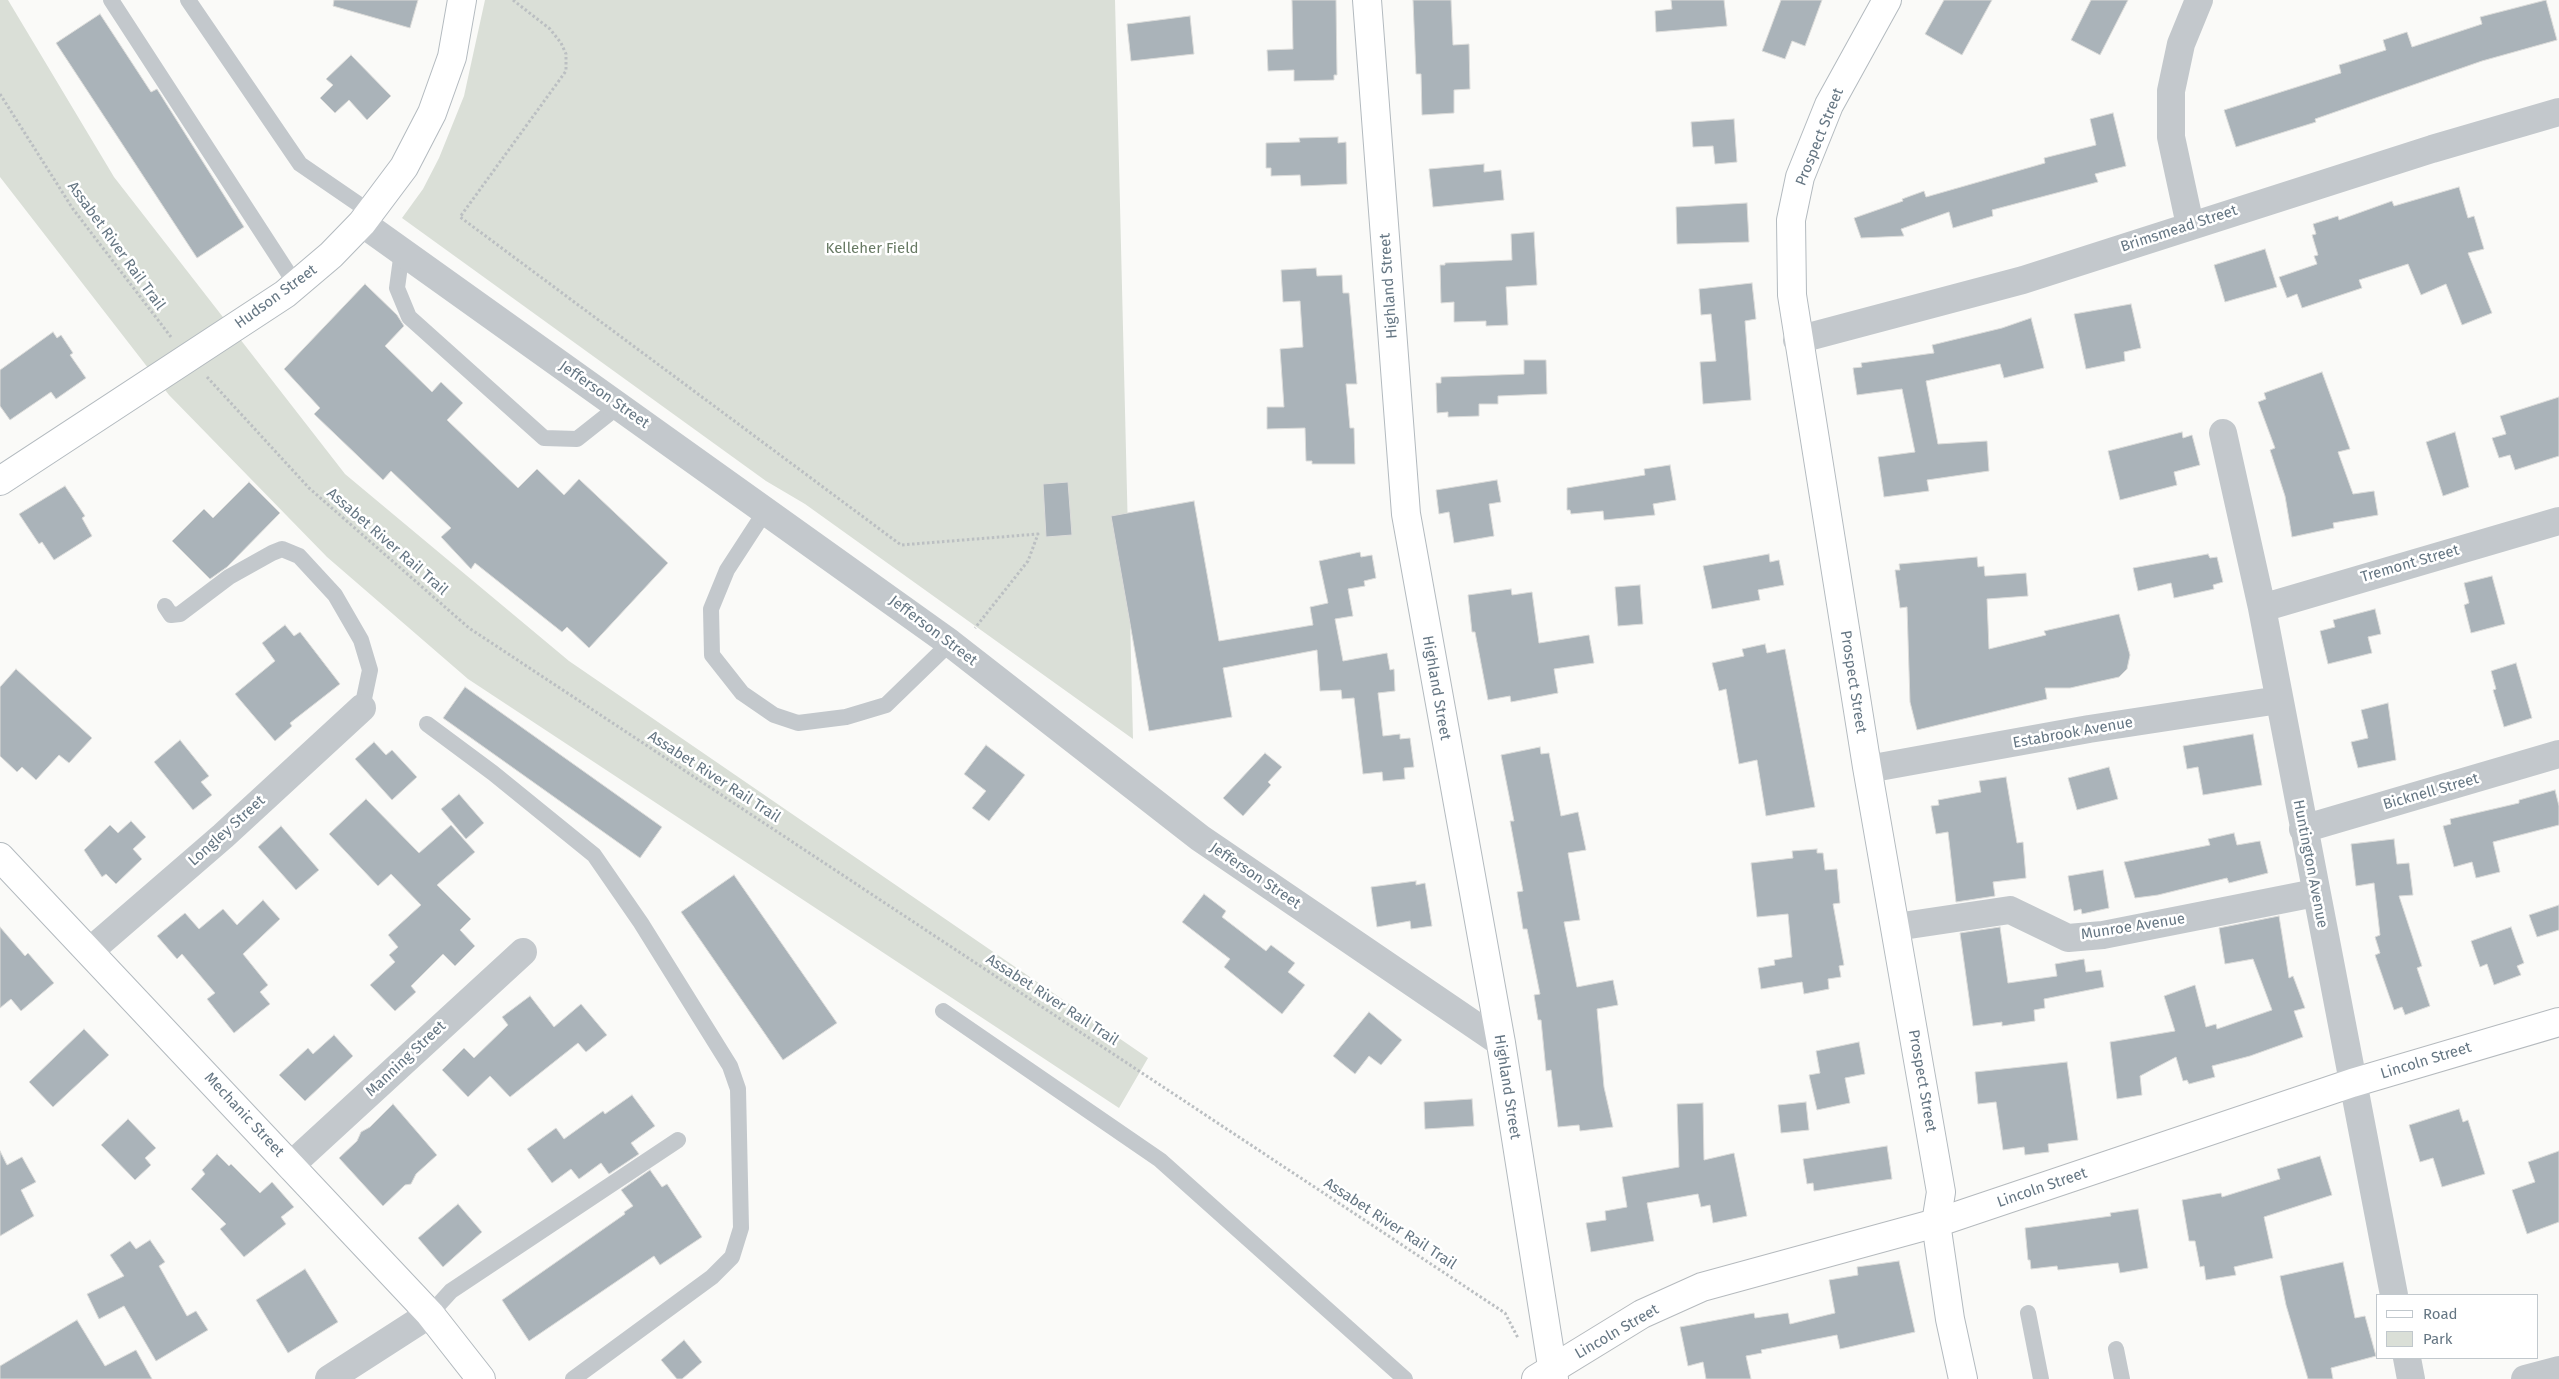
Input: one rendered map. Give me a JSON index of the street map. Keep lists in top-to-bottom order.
{
  "streets": {
    "street": [
      "Prospect Street",
      "Brimsmead Street",
      "Highland Street",
      "Hudson Street",
      "Jefferson Street",
      "Tremont Street",
      "Estabrook Avenue",
      "Bicknell Street",
      "Longley Street",
      "Huntington Avenue",
      "Munroe Avenue",
      "Manning Street",
      "Lincoln Street",
      "Mechanic Street"
    ],
    "path": ["Assabet River Rail Trail"]
  },
  "crossings": [
    ["Prospect Street", "Brimsmead Street"],
    ["Prospect Street", "Estabrook Avenue"],
    ["Prospect Street", "Munroe Avenue"],
    ["Prospect Street", "Lincoln Street"],
    ["Assabet River Rail Trail", "Hudson Street"],
    ["Highland Street", "Jefferson Street"],
    ["Highland Street", "Lincoln Street"],
    ["Hudson Street", "Jefferson Street"],
    ["Tremont Street", "Huntington Avenue"],
    ["Estabrook Avenue", "Huntington Avenue"],
    ["Bicknell Street", "Huntington Avenue"],
    ["Longley Street", "Mechanic Street"],
    ["Huntington Avenue", "Munroe Avenue"],
    ["Huntington Avenue", "Lincoln Street"],
    ["Manning Street", "Mechanic Street"]
  ],
  "parks": ["Kelleher Field"],
  "legend": ["Road", "Park"]
}
